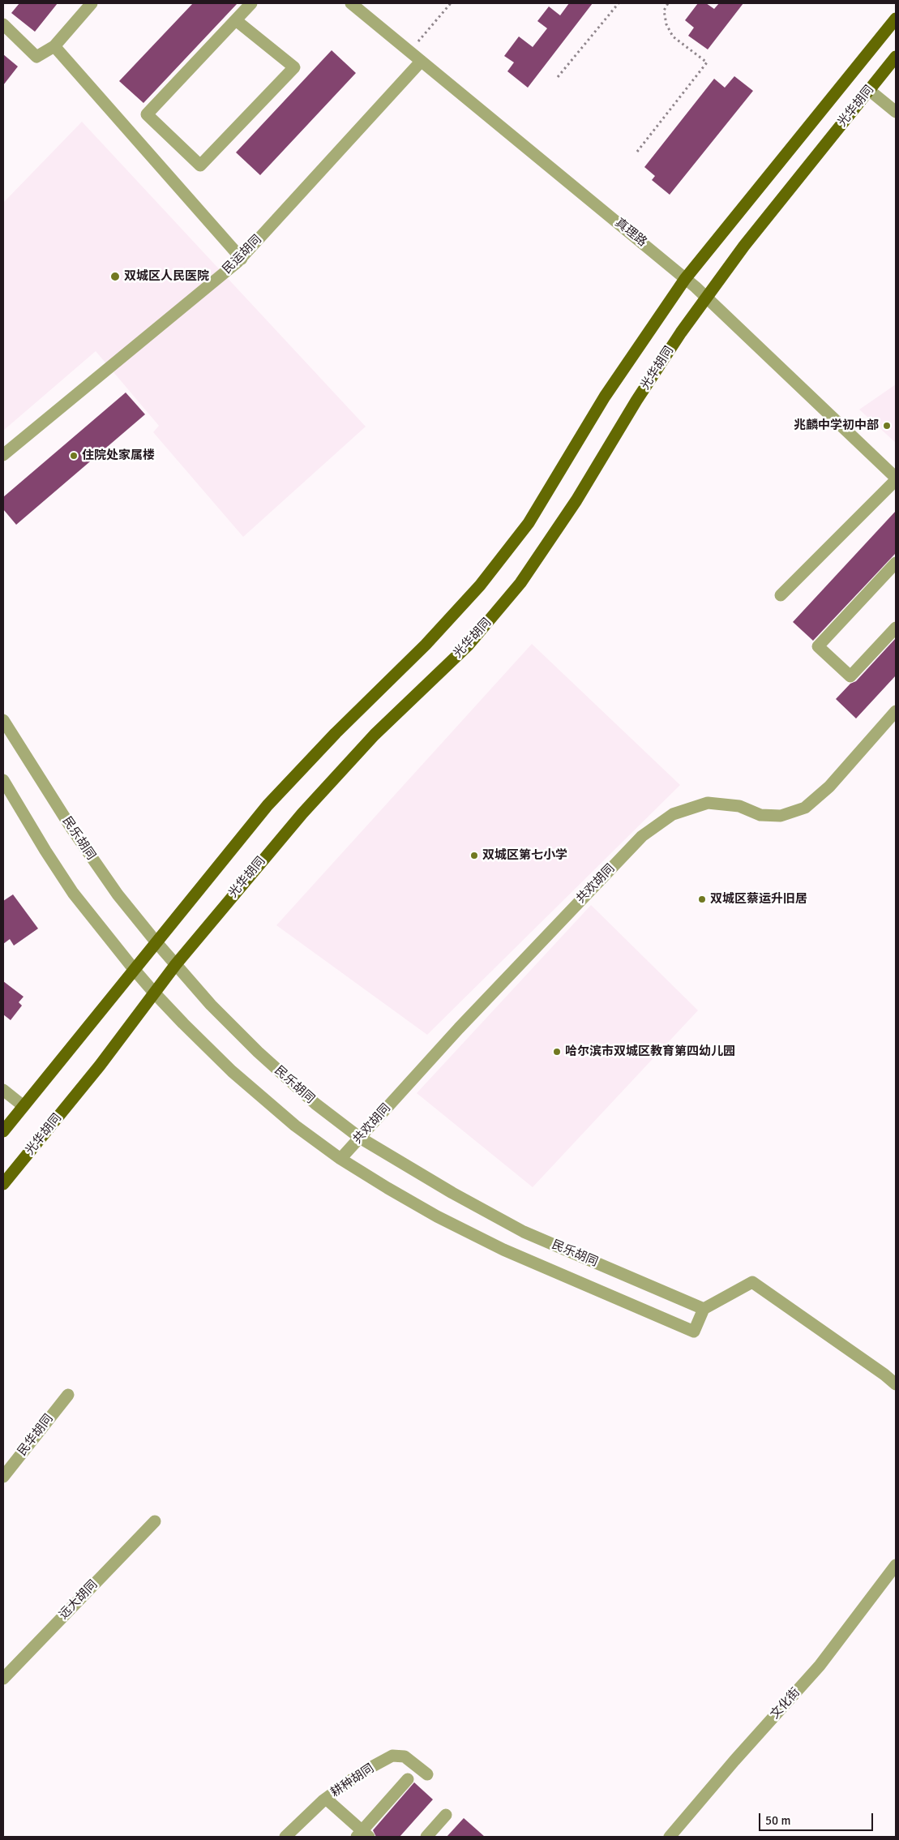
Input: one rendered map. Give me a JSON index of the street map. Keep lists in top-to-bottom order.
{
  "streets": {
    "main road": ["光华胡同"],
    "street": [
      "真理路",
      "民运胡同",
      "民乐胡同",
      "共欢胡同",
      "民华胡同",
      "远大胡同",
      "文化街",
      "耕种胡同"
    ]
  },
  "crossings": [
    ["光华胡同", "真理路"],
    ["光华胡同", "民乐胡同"],
    ["真理路", "民运胡同"],
    ["民乐胡同", "共欢胡同"]
  ],
  "places": [
    "双城区人民医院",
    "兆麟中学初中部",
    "住院处家属楼",
    "双城区第七小学",
    "双城区蔡运升旧居",
    "哈尔滨市双城区教育第四幼儿园"
  ],
  "scale_bar": "50 m"
}
